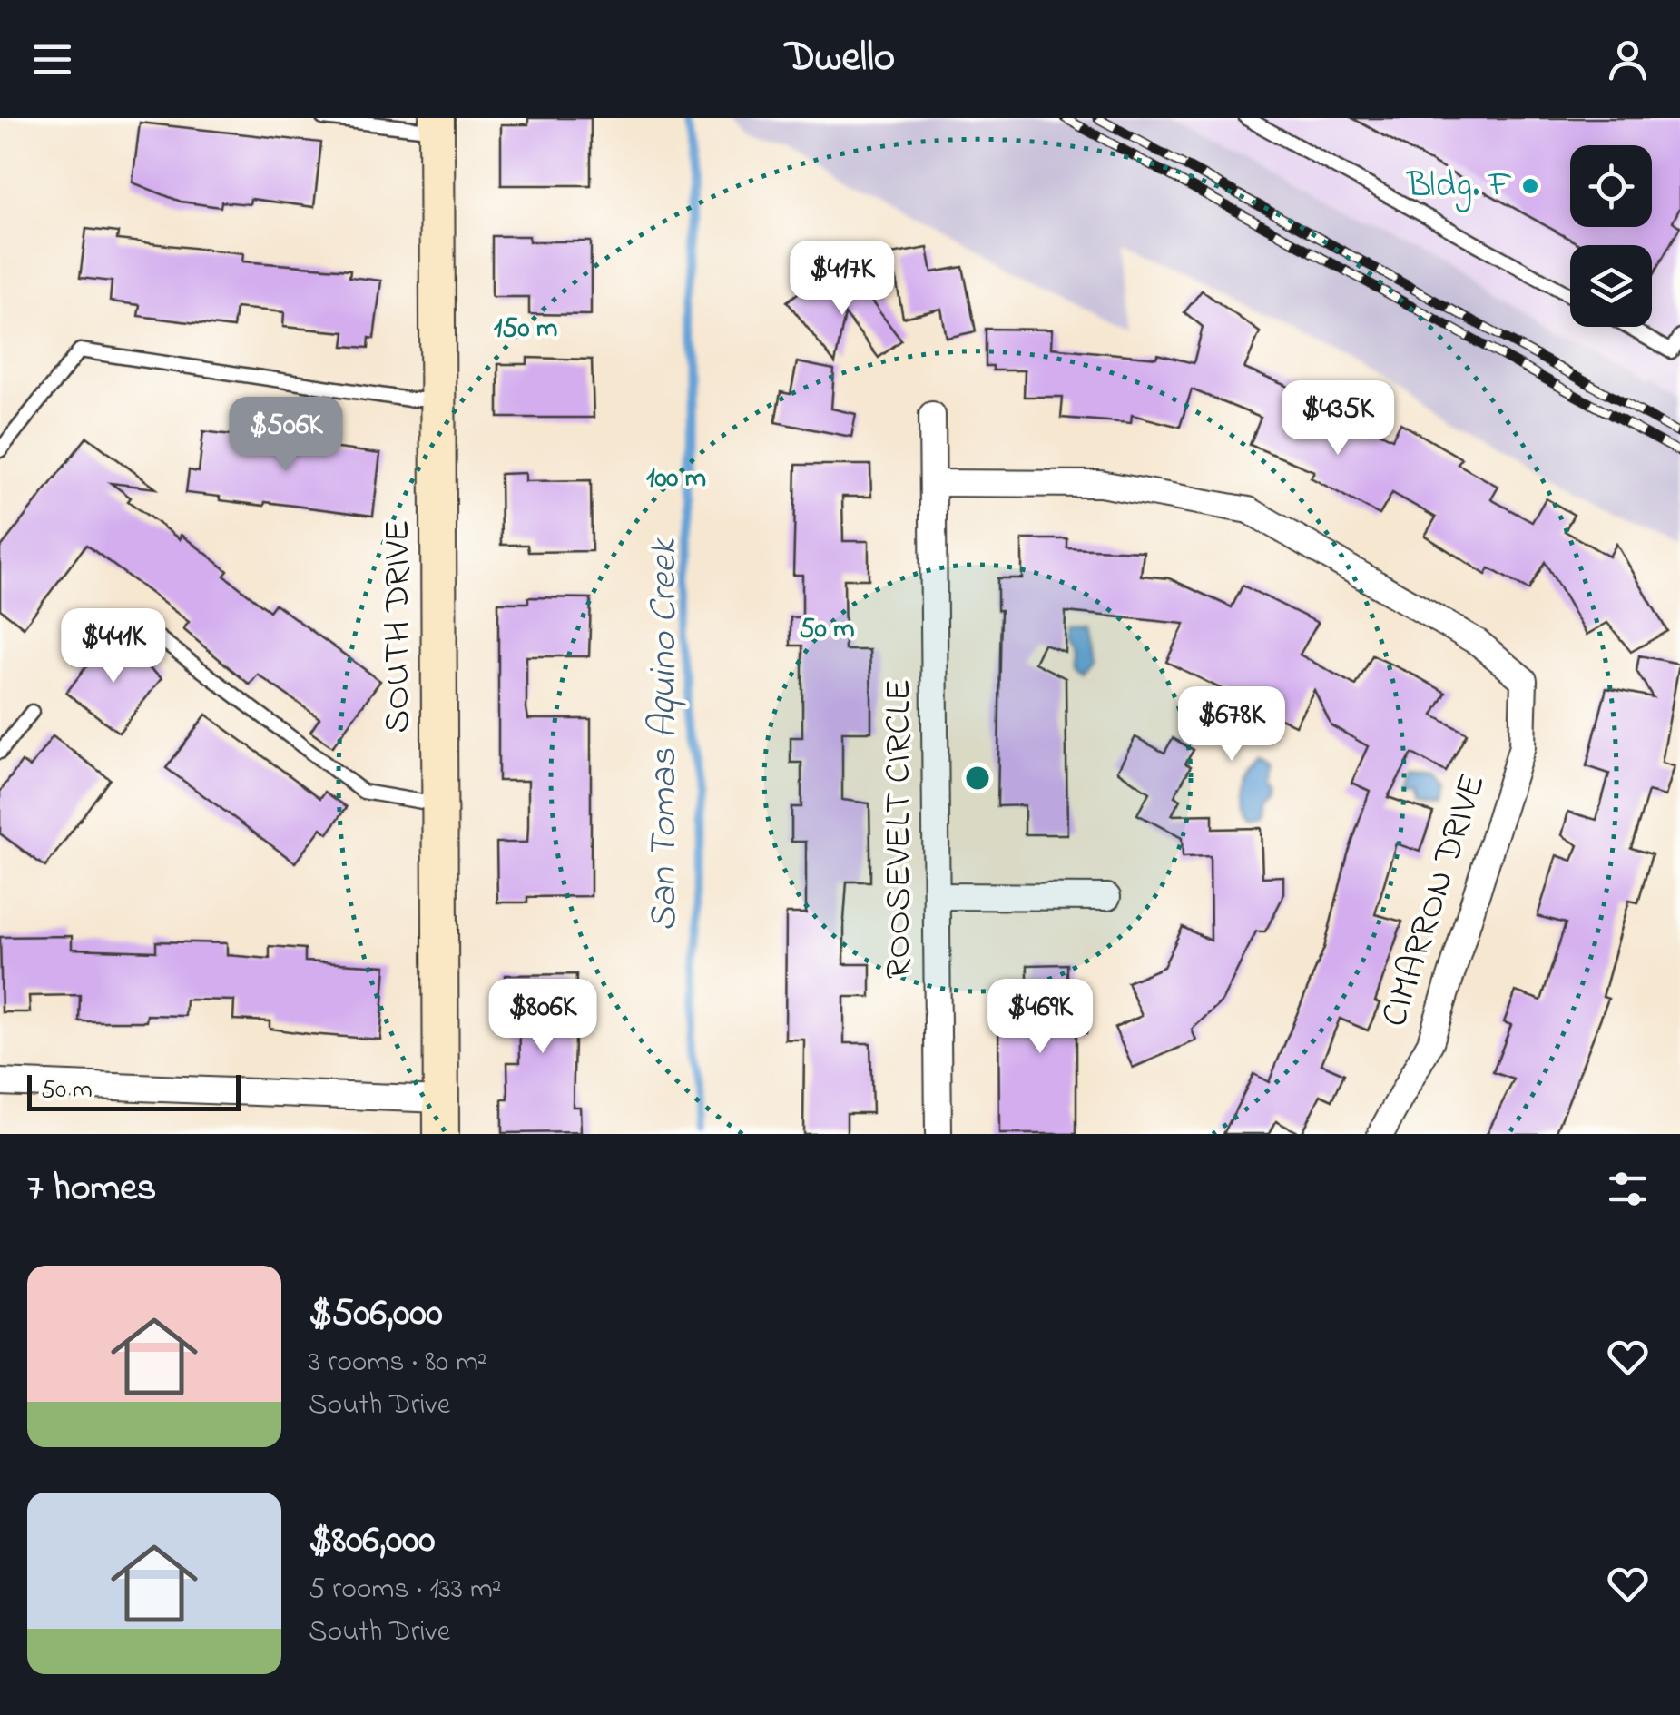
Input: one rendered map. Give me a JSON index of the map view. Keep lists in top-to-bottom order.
{
  "streets": {
    "street": ["SOUTH DRIVE", "ROOSEVELT CIRCLE", "CIMARRON DRIVE"]
  },
  "crossings": [
    ["ROOSEVELT CIRCLE", "CIMARRON DRIVE"]
  ],
  "water": ["San Tomas Aquino Creek"],
  "places": ["Bldg. F"],
  "scale_bar": "50 m",
  "page": {
    "header": "Dwello",
    "price": [
      "$417K",
      "$435K",
      "$506K",
      "$441K",
      "$678K",
      "$806K",
      "$469K"
    ],
    "scale": "50 m",
    "heading": "7 homes",
    "list": [
      {
        "name": "$506,000",
        "note": "3 rooms · 80 m² · South Drive"
      },
      {
        "name": "$806,000",
        "note": "5 rooms · 133 m² · South Drive"
      }
    ]
  },
  "rings": ["150 m", "100 m", "50 m"]
}
